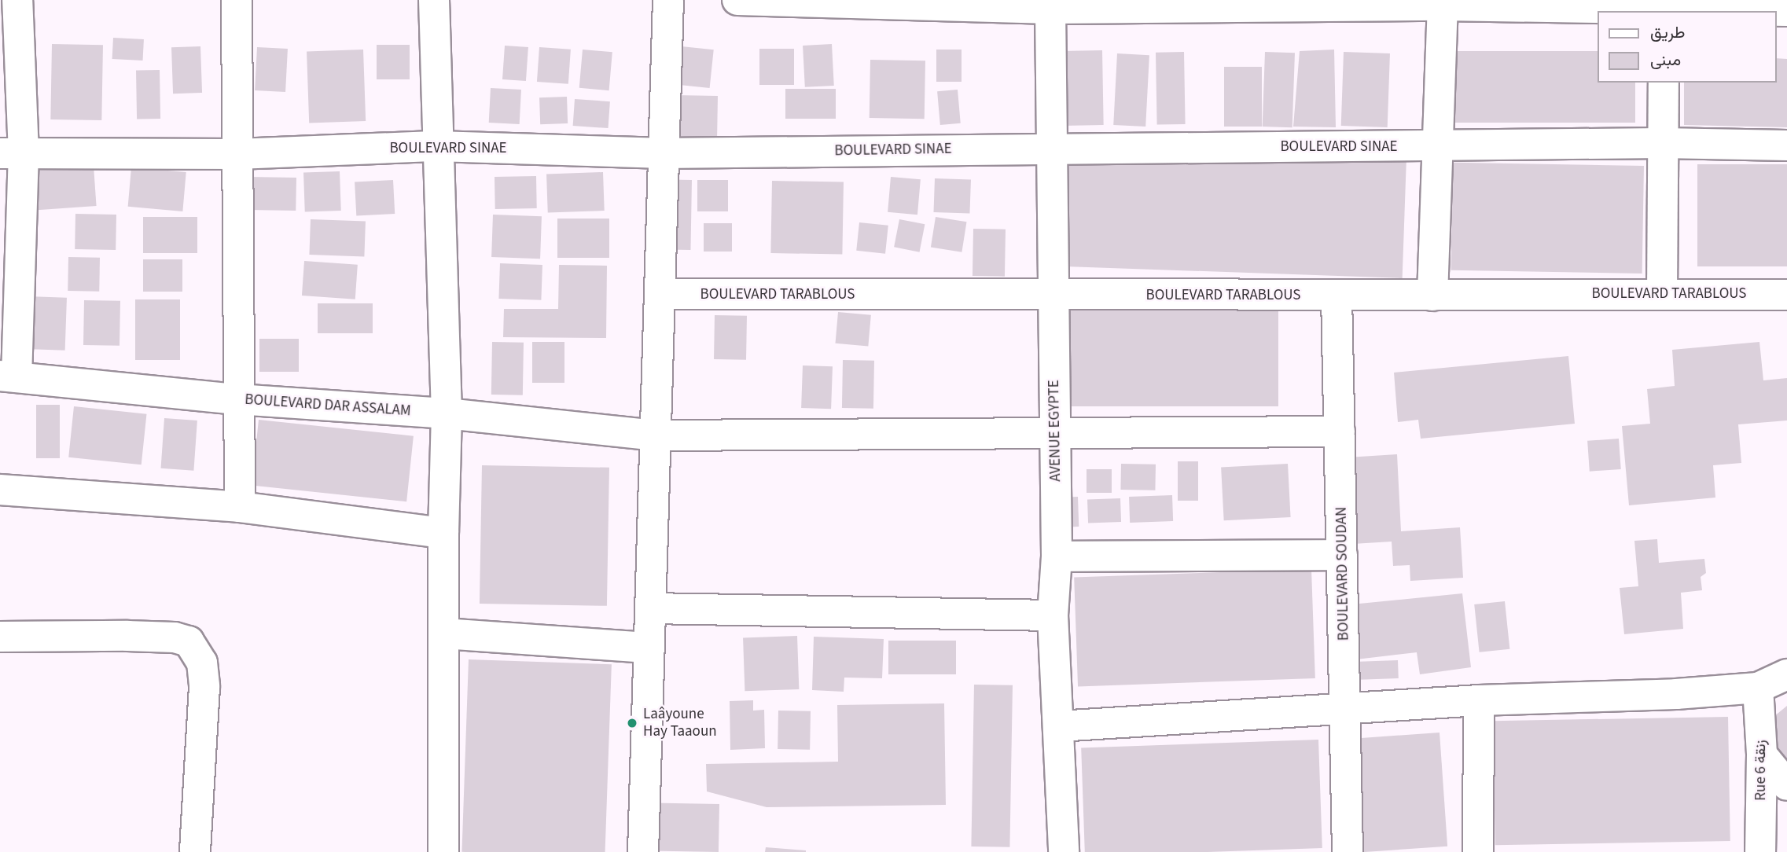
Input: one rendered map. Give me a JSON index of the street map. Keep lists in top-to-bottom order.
{
  "streets": {
    "street": [
      "BOULEVARD SINAE",
      "BOULEVARD TARABLOUS",
      "BOULEVARD DAR ASSALAM",
      "AVENUE EGYPTE",
      "BOULEVARD SOUDAN",
      "Rue 6 زنقة"
    ]
  },
  "crossings": [
    ["BOULEVARD SINAE", "AVENUE EGYPTE"],
    ["BOULEVARD TARABLOUS", "AVENUE EGYPTE"],
    ["BOULEVARD TARABLOUS", "BOULEVARD SOUDAN"],
    ["BOULEVARD DAR ASSALAM", "AVENUE EGYPTE"],
    ["BOULEVARD DAR ASSALAM", "BOULEVARD SOUDAN"]
  ],
  "places": ["Laâyoune Hay Taaoun"],
  "legend": ["طريق", "مبنى"]
}
